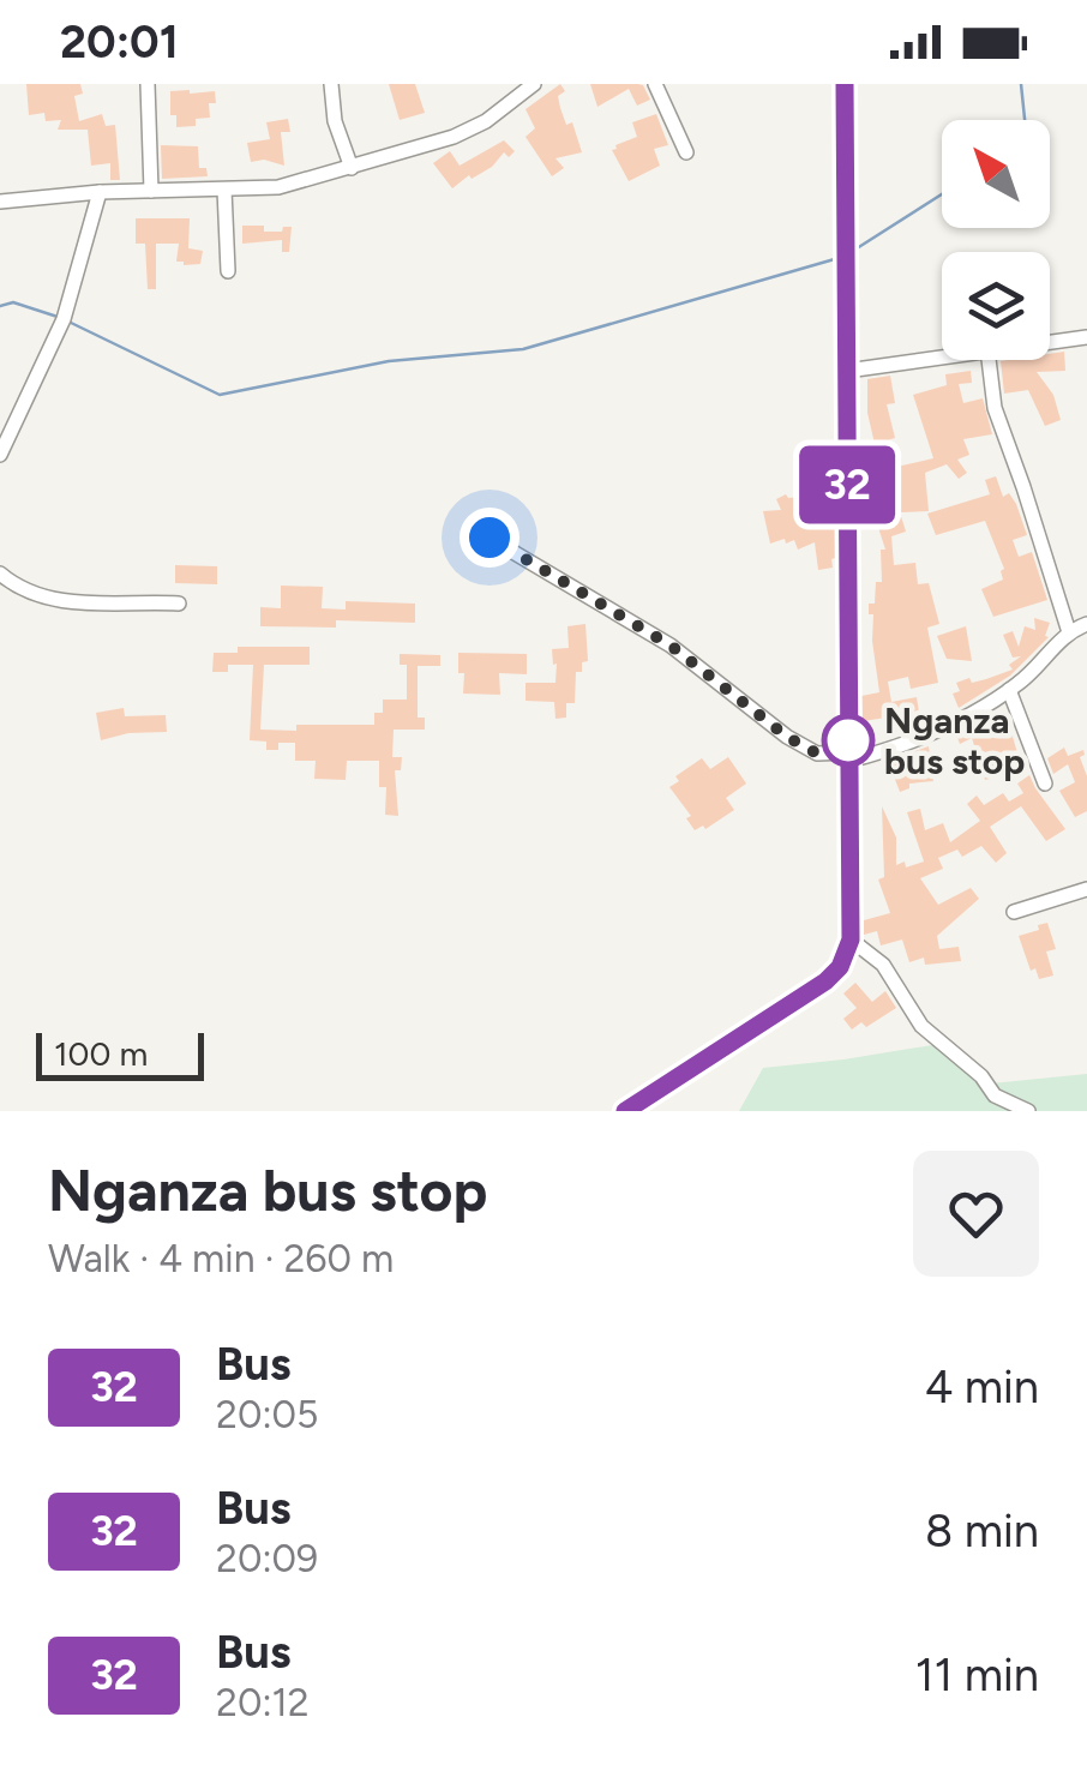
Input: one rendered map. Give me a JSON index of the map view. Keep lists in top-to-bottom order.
{
  "places": ["Nganza bus stop"],
  "lines": ["bus line 32"],
  "scale_bar": "100 m",
  "north": "top left",
  "page": {
    "status": "20:01",
    "on_map": "32",
    "scale": "100 m",
    "heading": ["Nganza bus stop", "Walk · 4 min · 260 m"],
    "list": [
      {
        "mark": "32",
        "name": "Bus",
        "note": "20:05",
        "value": "4 min"
      },
      {
        "mark": "32",
        "name": "Bus",
        "note": "20:09",
        "value": "8 min"
      },
      {
        "mark": "32",
        "name": "Bus",
        "note": "20:12",
        "value": "11 min"
      }
    ]
  }
}
